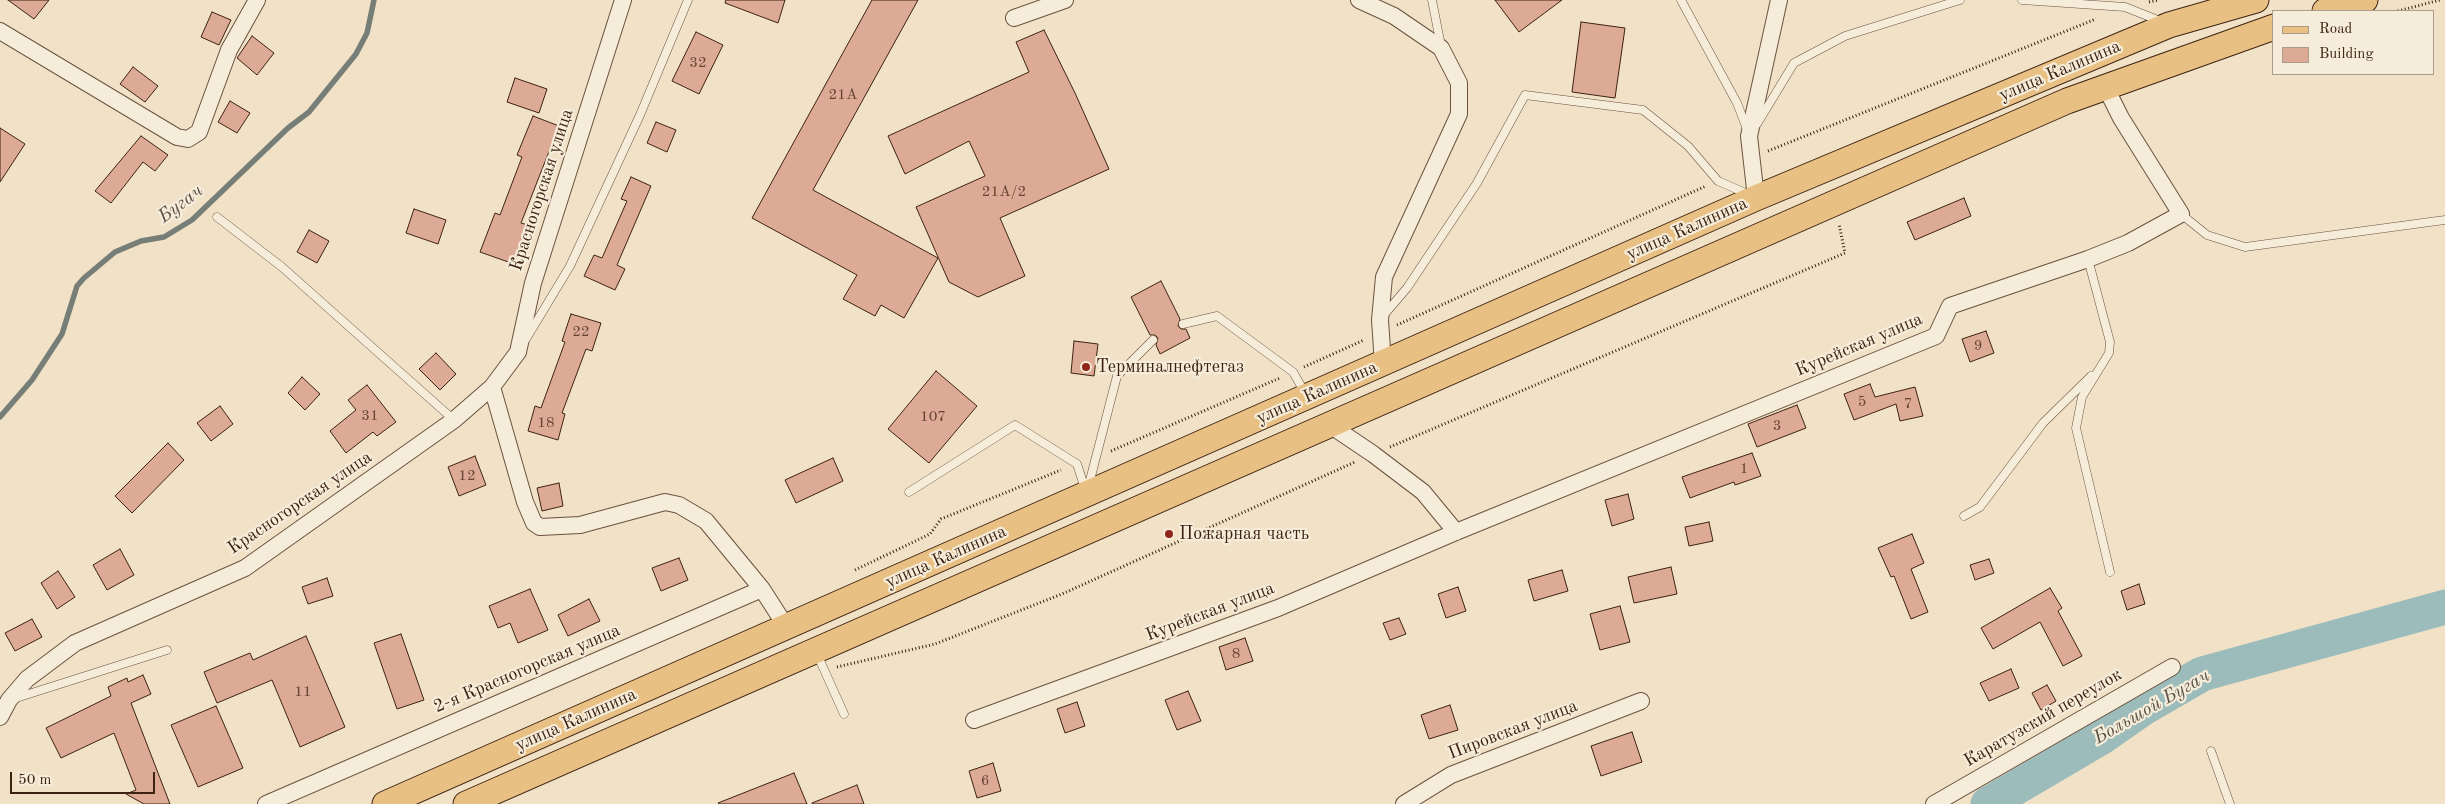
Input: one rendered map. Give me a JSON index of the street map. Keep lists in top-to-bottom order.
{
  "streets": {
    "main road": ["улица Калинина"],
    "street": [
      "Красногорская улица",
      "Курейская улица",
      "2-я Красногорская улица",
      "Каратузский переулок",
      "Пировская улица"
    ]
  },
  "water": ["Бугач", "Большой Бугач"],
  "places": ["Терминалнефтегаз", "Пожарная часть"],
  "house_numbers": [
    "32",
    "21А",
    "21А/2",
    "22",
    "9",
    "5",
    "7",
    "31",
    "107",
    "18",
    "3",
    "1",
    "12",
    "8",
    "11",
    "6"
  ],
  "legend": ["Road", "Building"],
  "scale_bar": "50 m"
}
